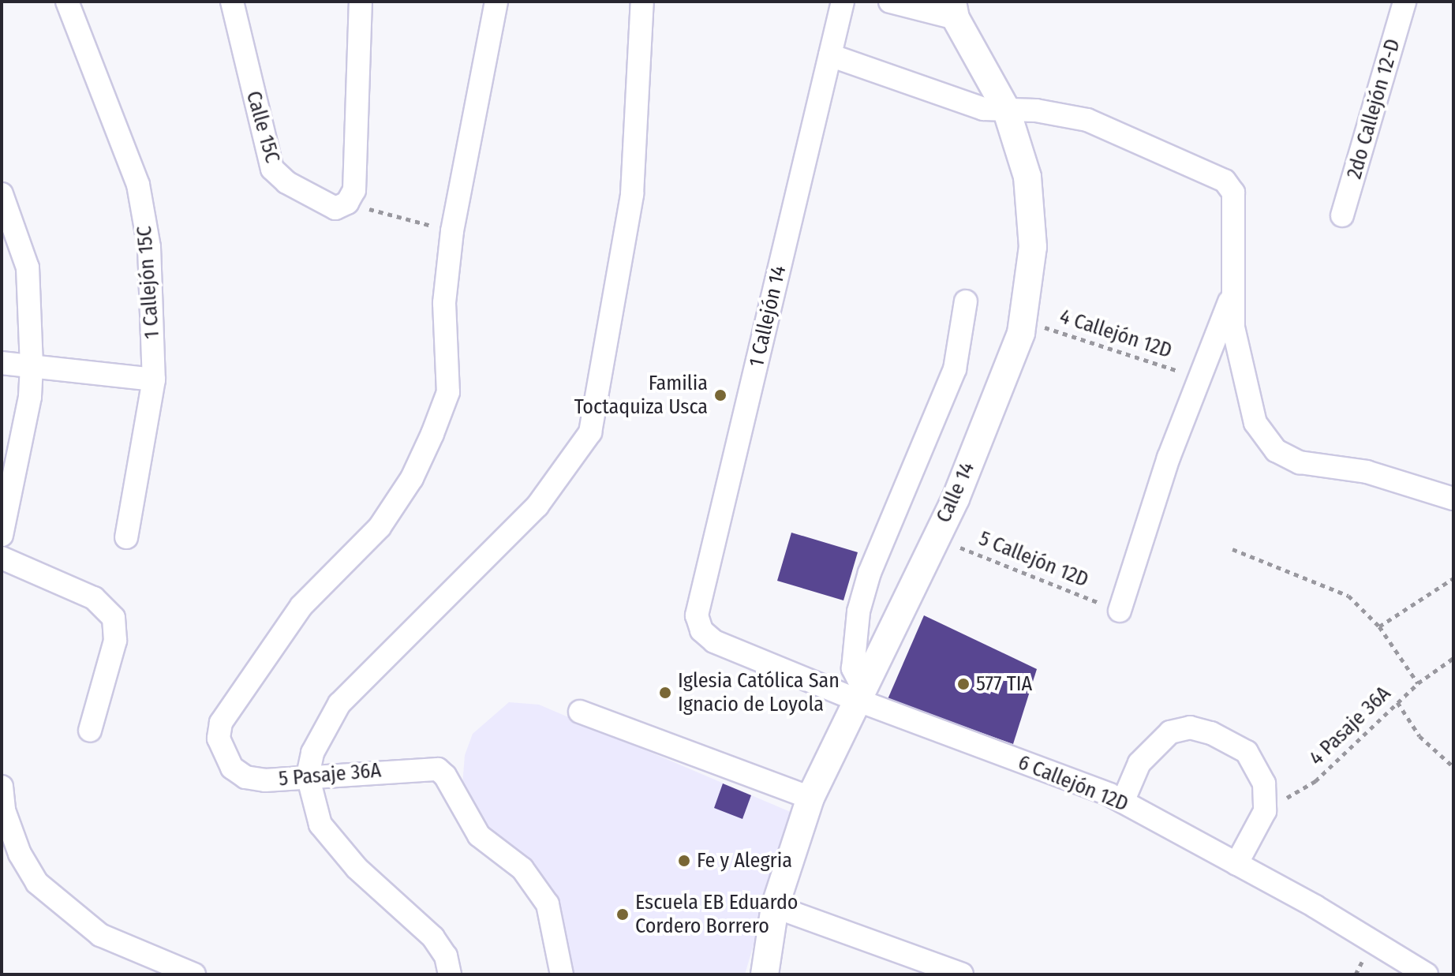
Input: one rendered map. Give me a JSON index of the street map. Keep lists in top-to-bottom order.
{
  "streets": {
    "street": [
      "2do Callejón 12-D",
      "Calle 15C",
      "1 Callejón 15C",
      "1 Callejón 14",
      "Calle 14",
      "5 Pasaje 36A",
      "6 Callejón 12D"
    ],
    "path": ["4 Callejón 12D", "5 Callejón 12D", "4 Pasaje 36A"]
  },
  "crossings": [
    ["1 Callejón 14", "6 Callejón 12D"],
    ["4 Callejón 12D", "Calle 14"],
    ["Calle 14", "5 Callejón 12D"],
    ["Calle 14", "6 Callejón 12D"],
    ["4 Pasaje 36A", "6 Callejón 12D"]
  ],
  "places": [
    "Familia Toctaquiza Usca",
    "577 TIA",
    "Iglesia Católica San Ignacio de Loyola",
    "Fe y Alegria",
    "Escuela EB Eduardo Cordero Borrero"
  ]
}
